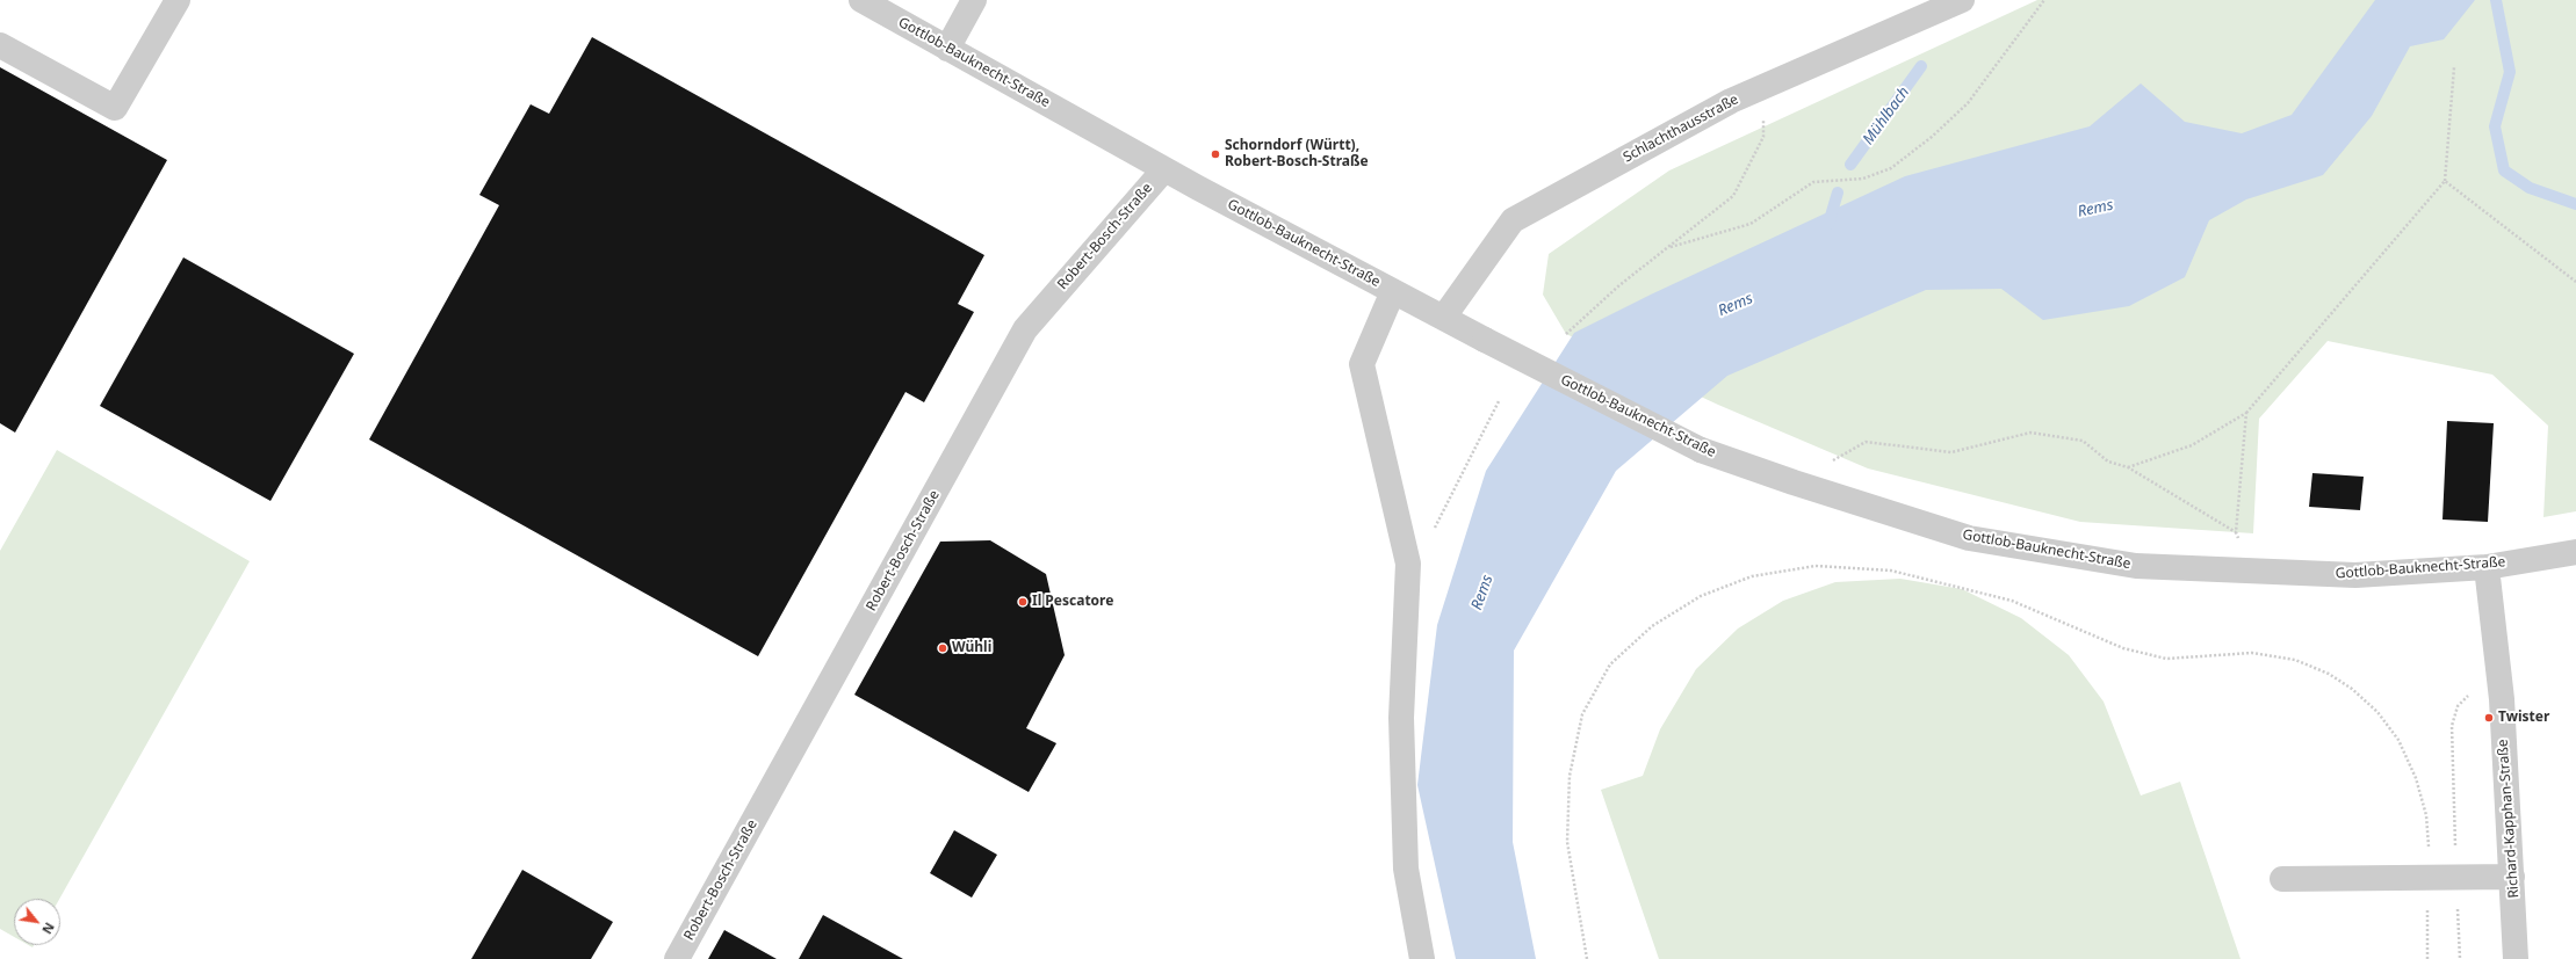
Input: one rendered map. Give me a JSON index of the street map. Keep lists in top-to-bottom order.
{
  "streets": {
    "street": [
      "Gottlob-Bauknecht-Straße",
      "Schlachthausstraße",
      "Robert-Bosch-Straße",
      "Richard-Kapphan-Straße"
    ]
  },
  "crossings": [
    ["Gottlob-Bauknecht-Straße", "Schlachthausstraße"],
    ["Gottlob-Bauknecht-Straße", "Robert-Bosch-Straße"],
    ["Gottlob-Bauknecht-Straße", "Richard-Kapphan-Straße"]
  ],
  "water": ["Mühlbach", "Rems"],
  "places": [
    "Schorndorf (Württ), Robert-Bosch-Straße",
    "Il Pescatore",
    "Wühli",
    "Twister"
  ],
  "north": "bottom right"
}
